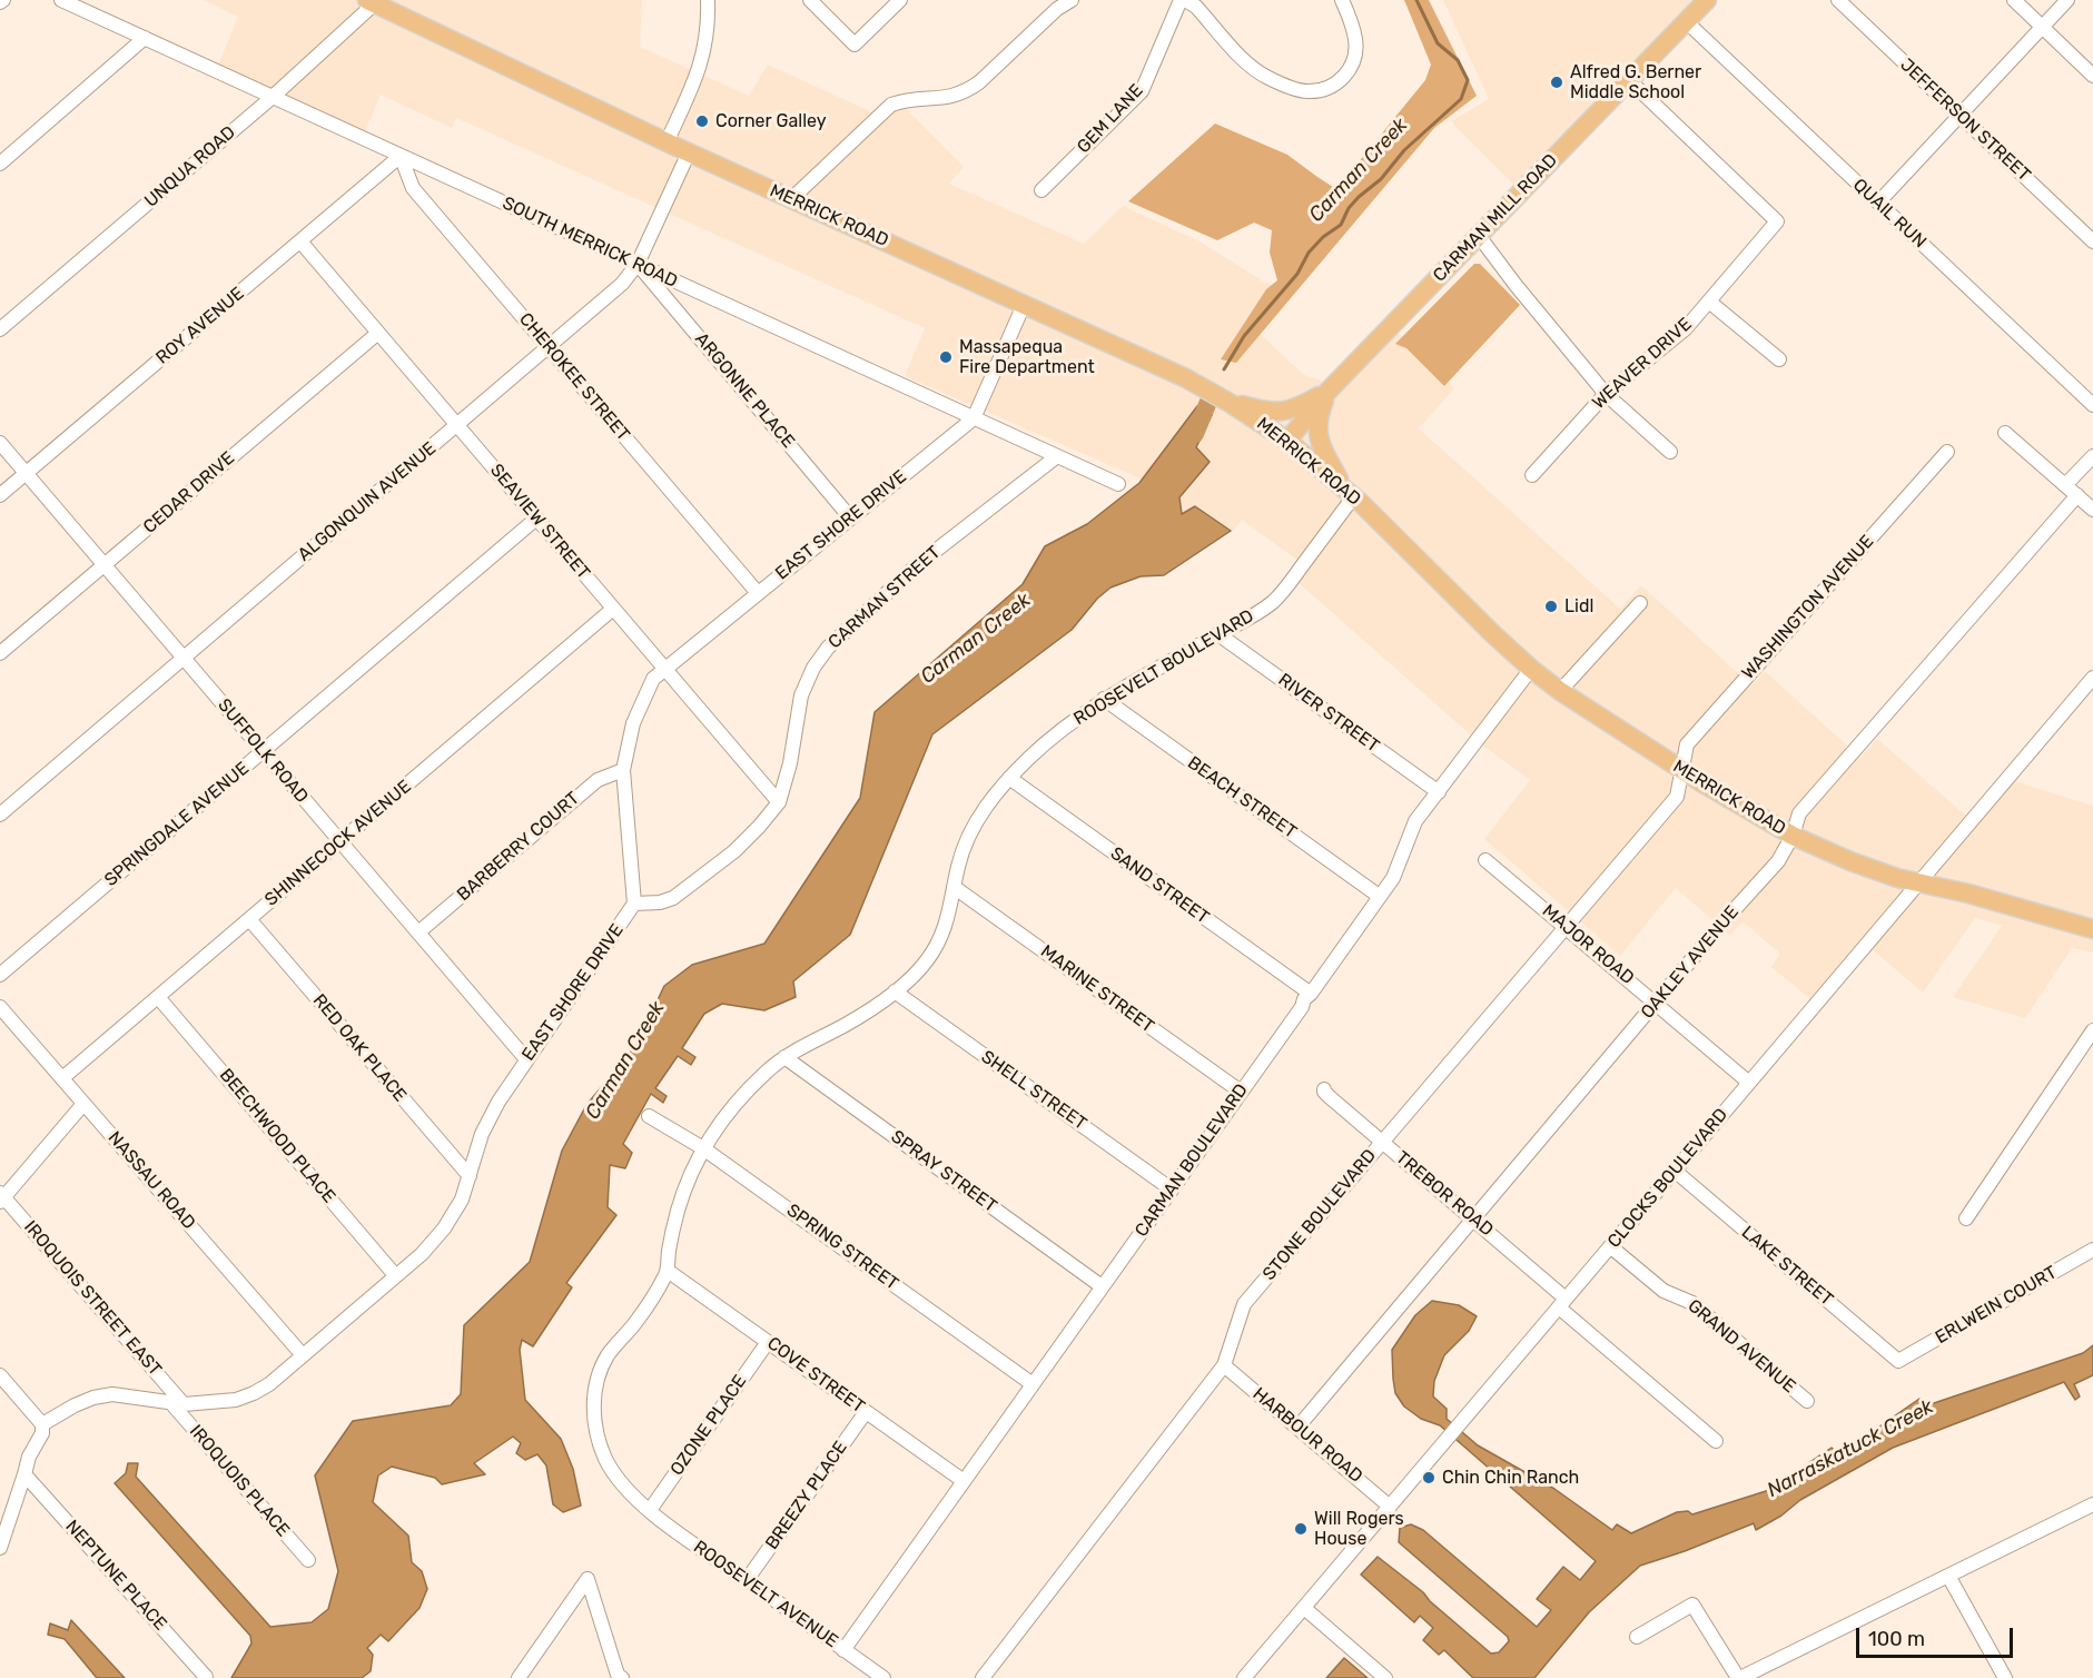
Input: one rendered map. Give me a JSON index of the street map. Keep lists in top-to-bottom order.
{
  "streets": {
    "main road": ["MERRICK ROAD", "CARMAN MILL ROAD"],
    "street": [
      "GEM LANE",
      "JEFFERSON STREET",
      "UNQUA ROAD",
      "QUAIL RUN",
      "SOUTH MERRICK ROAD",
      "ROY AVENUE",
      "WEAVER DRIVE",
      "CHEROKEE STREET",
      "ARGONNE PLACE",
      "CEDAR DRIVE",
      "ALGONQUIN AVENUE",
      "SEAVIEW STREET",
      "EAST SHORE DRIVE",
      "CARMAN STREET",
      "WASHINGTON AVENUE",
      "ROOSEVELT BOULEVARD",
      "RIVER STREET",
      "SUFFOLK ROAD",
      "BEACH STREET",
      "SPRINGDALE AVENUE",
      "SHINNECOCK AVENUE",
      "BARBERRY COURT",
      "SAND STREET",
      "MAJOR ROAD",
      "OAKLEY AVENUE",
      "MARINE STREET",
      "RED OAK PLACE",
      "SHELL STREET",
      "BEECHWOOD PLACE",
      "CARMAN BOULEVARD",
      "SPRAY STREET",
      "CLOCKS BOULEVARD",
      "NASSAU ROAD",
      "TREBOR ROAD",
      "STONE BOULEVARD",
      "SPRING STREET",
      "LAKE STREET",
      "IROQUOIS STREET EAST",
      "ERLWEIN COURT",
      "GRAND AVENUE",
      "COVE STREET",
      "OZONE PLACE",
      "HARBOUR ROAD",
      "IROQUOIS PLACE",
      "BREEZY PLACE",
      "NEPTUNE PLACE",
      "ROOSEVELT AVENUE"
    ]
  },
  "crossings": [
    ["UNQUA ROAD", "MERRICK ROAD"],
    ["UNQUA ROAD", "SOUTH MERRICK ROAD"],
    ["QUAIL RUN", "CARMAN MILL ROAD"],
    ["MERRICK ROAD", "CARMAN MILL ROAD"],
    ["MERRICK ROAD", "ALGONQUIN AVENUE"],
    ["MERRICK ROAD", "EAST SHORE DRIVE"],
    ["MERRICK ROAD", "WASHINGTON AVENUE"],
    ["MERRICK ROAD", "ROOSEVELT BOULEVARD"],
    ["MERRICK ROAD", "OAKLEY AVENUE"],
    ["MERRICK ROAD", "CARMAN BOULEVARD"],
    ["MERRICK ROAD", "CLOCKS BOULEVARD"],
    ["MERRICK ROAD", "STONE BOULEVARD"],
    ["CARMAN MILL ROAD", "WEAVER DRIVE"],
    ["SOUTH MERRICK ROAD", "ROY AVENUE"],
    ["SOUTH MERRICK ROAD", "CHEROKEE STREET"],
    ["SOUTH MERRICK ROAD", "ARGONNE PLACE"],
    ["SOUTH MERRICK ROAD", "ALGONQUIN AVENUE"],
    ["SOUTH MERRICK ROAD", "EAST SHORE DRIVE"],
    ["SOUTH MERRICK ROAD", "CARMAN STREET"],
    ["ROY AVENUE", "CHEROKEE STREET"],
    ["ROY AVENUE", "SEAVIEW STREET"],
    ["ROY AVENUE", "SUFFOLK ROAD"],
    ["CHEROKEE STREET", "ALGONQUIN AVENUE"],
    ["CHEROKEE STREET", "EAST SHORE DRIVE"],
    ["ARGONNE PLACE", "ALGONQUIN AVENUE"],
    ["ARGONNE PLACE", "EAST SHORE DRIVE"],
    ["CEDAR DRIVE", "SEAVIEW STREET"],
    ["CEDAR DRIVE", "SUFFOLK ROAD"],
    ["ALGONQUIN AVENUE", "SEAVIEW STREET"],
    ["ALGONQUIN AVENUE", "SUFFOLK ROAD"],
    ["SEAVIEW STREET", "EAST SHORE DRIVE"],
    ["SEAVIEW STREET", "CARMAN STREET"],
    ["SEAVIEW STREET", "SPRINGDALE AVENUE"],
    ["SEAVIEW STREET", "SHINNECOCK AVENUE"],
    ["EAST SHORE DRIVE", "CARMAN STREET"],
    ["EAST SHORE DRIVE", "SUFFOLK ROAD"],
    ["EAST SHORE DRIVE", "BARBERRY COURT"],
    ["EAST SHORE DRIVE", "RED OAK PLACE"],
    ["EAST SHORE DRIVE", "BEECHWOOD PLACE"],
    ["EAST SHORE DRIVE", "NASSAU ROAD"],
    ["EAST SHORE DRIVE", "IROQUOIS STREET EAST"],
    ["EAST SHORE DRIVE", "IROQUOIS PLACE"],
    ["WASHINGTON AVENUE", "STONE BOULEVARD"],
    ["ROOSEVELT BOULEVARD", "RIVER STREET"],
    ["ROOSEVELT BOULEVARD", "BEACH STREET"],
    ["ROOSEVELT BOULEVARD", "SAND STREET"],
    ["ROOSEVELT BOULEVARD", "MARINE STREET"],
    ["ROOSEVELT BOULEVARD", "SHELL STREET"],
    ["ROOSEVELT BOULEVARD", "SPRAY STREET"],
    ["ROOSEVELT BOULEVARD", "SPRING STREET"],
    ["ROOSEVELT BOULEVARD", "COVE STREET"],
    ["ROOSEVELT BOULEVARD", "OZONE PLACE"],
    ["ROOSEVELT BOULEVARD", "ROOSEVELT AVENUE"],
    ["RIVER STREET", "CARMAN BOULEVARD"],
    ["SUFFOLK ROAD", "SPRINGDALE AVENUE"],
    ["SUFFOLK ROAD", "SHINNECOCK AVENUE"],
    ["SUFFOLK ROAD", "BARBERRY COURT"],
    ["BEACH STREET", "CARMAN BOULEVARD"],
    ["SHINNECOCK AVENUE", "RED OAK PLACE"],
    ["SHINNECOCK AVENUE", "BEECHWOOD PLACE"],
    ["SHINNECOCK AVENUE", "NASSAU ROAD"],
    ["SAND STREET", "CARMAN BOULEVARD"],
    ["MAJOR ROAD", "OAKLEY AVENUE"],
    ["MAJOR ROAD", "CLOCKS BOULEVARD"],
    ["MAJOR ROAD", "STONE BOULEVARD"],
    ["OAKLEY AVENUE", "TREBOR ROAD"],
    ["OAKLEY AVENUE", "HARBOUR ROAD"],
    ["MARINE STREET", "CARMAN BOULEVARD"],
    ["SHELL STREET", "CARMAN BOULEVARD"],
    ["CARMAN BOULEVARD", "SPRAY STREET"],
    ["CARMAN BOULEVARD", "SPRING STREET"],
    ["CARMAN BOULEVARD", "COVE STREET"],
    ["CARMAN BOULEVARD", "ROOSEVELT AVENUE"],
    ["CLOCKS BOULEVARD", "TREBOR ROAD"],
    ["CLOCKS BOULEVARD", "LAKE STREET"],
    ["CLOCKS BOULEVARD", "GRAND AVENUE"],
    ["CLOCKS BOULEVARD", "HARBOUR ROAD"],
    ["TREBOR ROAD", "STONE BOULEVARD"],
    ["STONE BOULEVARD", "HARBOUR ROAD"],
    ["LAKE STREET", "ERLWEIN COURT"],
    ["IROQUOIS STREET EAST", "IROQUOIS PLACE"],
    ["COVE STREET", "OZONE PLACE"],
    ["COVE STREET", "BREEZY PLACE"],
    ["OZONE PLACE", "ROOSEVELT AVENUE"],
    ["BREEZY PLACE", "ROOSEVELT AVENUE"]
  ],
  "water": ["Carman Creek", "Narraskatuck Creek"],
  "places": [
    "Alfred G. Berner Middle School",
    "Corner Galley",
    "Massapequa Fire Department",
    "Lidl",
    "Chin Chin Ranch",
    "Will Rogers House"
  ],
  "scale_bar": "100 m"
}
